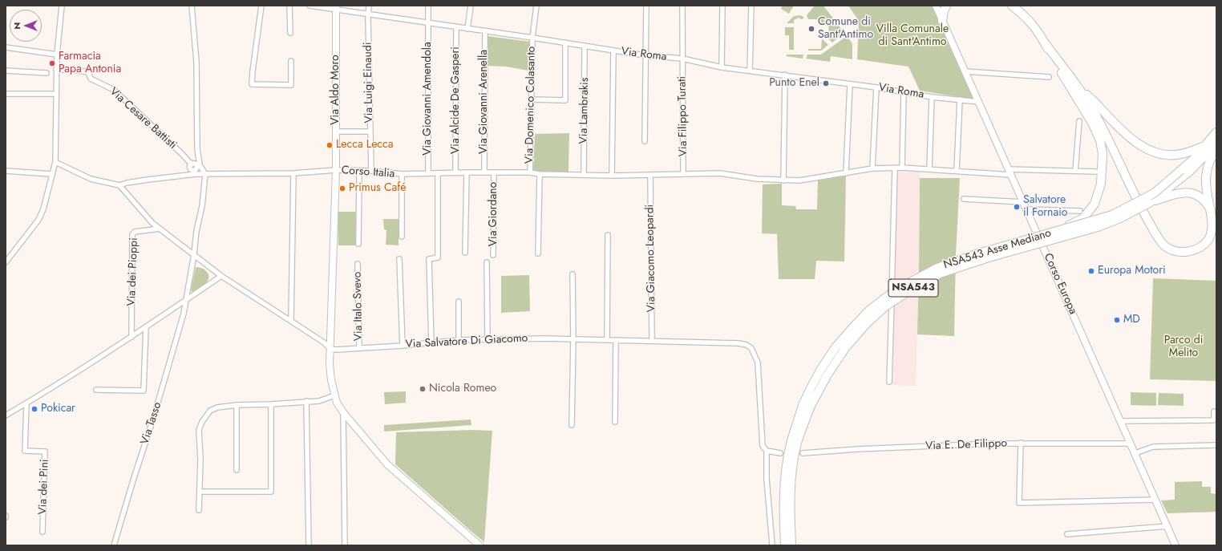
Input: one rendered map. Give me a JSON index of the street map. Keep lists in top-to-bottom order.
{
  "streets": {
    "highway": ["NSA543 Asse Mediano", "NSA543"],
    "street": [
      "Via Roma",
      "Via Luigi Einaudi",
      "Via Aldo Moro",
      "Via Giovanni Amendola",
      "Via Alcide De Gasperi",
      "Via Giovanni Arenella",
      "Via Domenico Colasanto",
      "Via Lambrakis",
      "Via Filippo Turati",
      "Via Cesare Battisti",
      "Corso Italia",
      "Via Giordano",
      "Via Giacomo Leopardi",
      "Via dei Pioppi",
      "Corso Europa",
      "Via Italo Svevo",
      "Via Salvatore Di Giacomo",
      "Via Tasso",
      "Via E. De Filippo",
      "Via dei Pini"
    ]
  },
  "crossings": [
    ["Via Roma", "Via Luigi Einaudi"],
    ["Via Roma", "Via Aldo Moro"],
    ["Via Roma", "Via Giovanni Amendola"],
    ["Via Roma", "Via Alcide De Gasperi"],
    ["Via Roma", "Via Giovanni Arenella"],
    ["Via Roma", "Via Domenico Colasanto"],
    ["Via Roma", "Via Lambrakis"],
    ["Via Roma", "Via Filippo Turati"],
    ["Via Roma", "Corso Europa"],
    ["Via Luigi Einaudi", "Corso Italia"],
    ["Via Aldo Moro", "Corso Italia"],
    ["Via Aldo Moro", "Via Salvatore Di Giacomo"],
    ["Via Giovanni Amendola", "Corso Italia"],
    ["Via Alcide De Gasperi", "Corso Italia"],
    ["Via Giovanni Arenella", "Corso Italia"],
    ["Via Domenico Colasanto", "Corso Italia"],
    ["Via Lambrakis", "Corso Italia"],
    ["Via Filippo Turati", "Corso Italia"],
    ["Corso Italia", "Via Giordano"],
    ["Corso Italia", "Via Giacomo Leopardi"],
    ["Corso Italia", "Corso Europa"],
    ["Corso Italia", "Via Tasso"],
    ["Via Giacomo Leopardi", "Via Salvatore Di Giacomo"],
    ["Corso Europa", "Via E. De Filippo"],
    ["Via Italo Svevo", "Via Salvatore Di Giacomo"]
  ],
  "parks": ["Villa Comunale di Sant'Antimo", "Parco di Melito"],
  "places": [
    "Comune di Sant'Antimo",
    "Farmacia Papa Antonia",
    "Punto Enel",
    "Lecca Lecca",
    "Primus Café",
    "Salvatore il Fornaio",
    "Europa Motori",
    "MD",
    "Nicola Romeo",
    "Pokicar"
  ],
  "north": "left"
}
